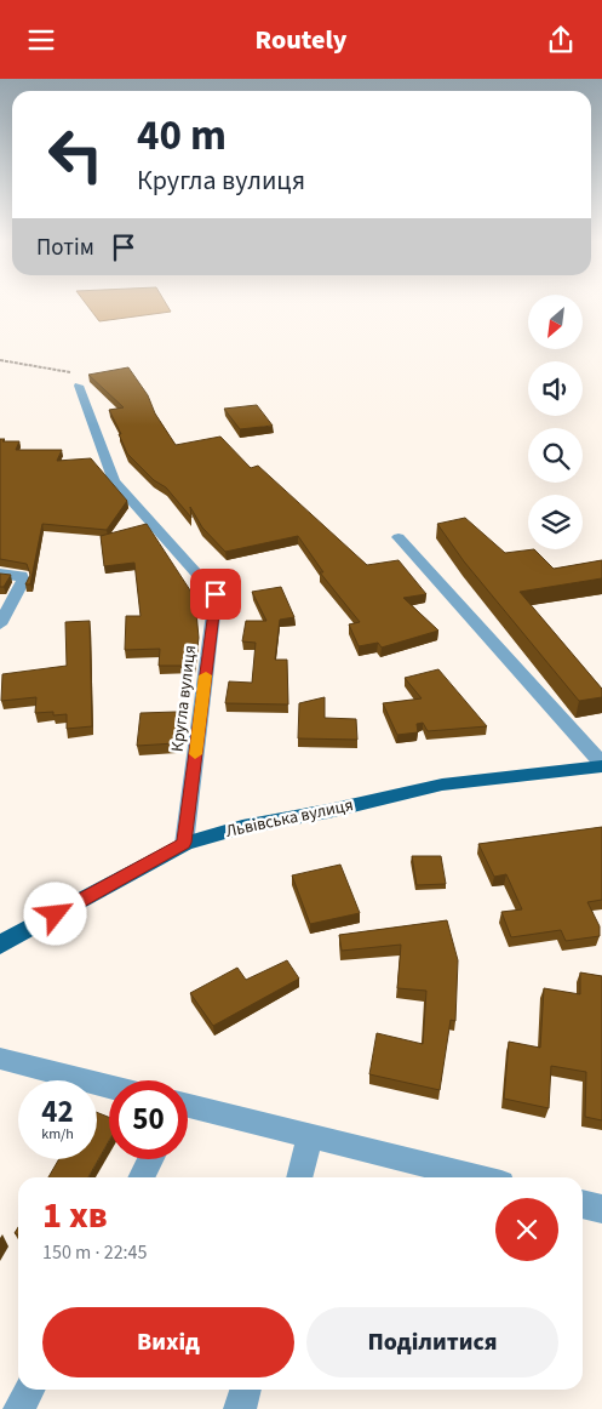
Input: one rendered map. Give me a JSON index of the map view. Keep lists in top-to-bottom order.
{
  "streets": {
    "main road": ["Львівська вулиця"],
    "street": ["Кругла вулиця"]
  },
  "crossings": [
    ["Кругла вулиця", "Львівська вулиця"]
  ],
  "north": "bottom left",
  "page": {
    "header": "Routely",
    "turn": ["40 m", "Кругла вулиця"],
    "then": "Потім",
    "speed": "42 km/h",
    "limit": "50",
    "heading": ["1 хв", "150 m · 22:45"],
    "buttons": ["Вихід", "Поділитися"]
  }
}
